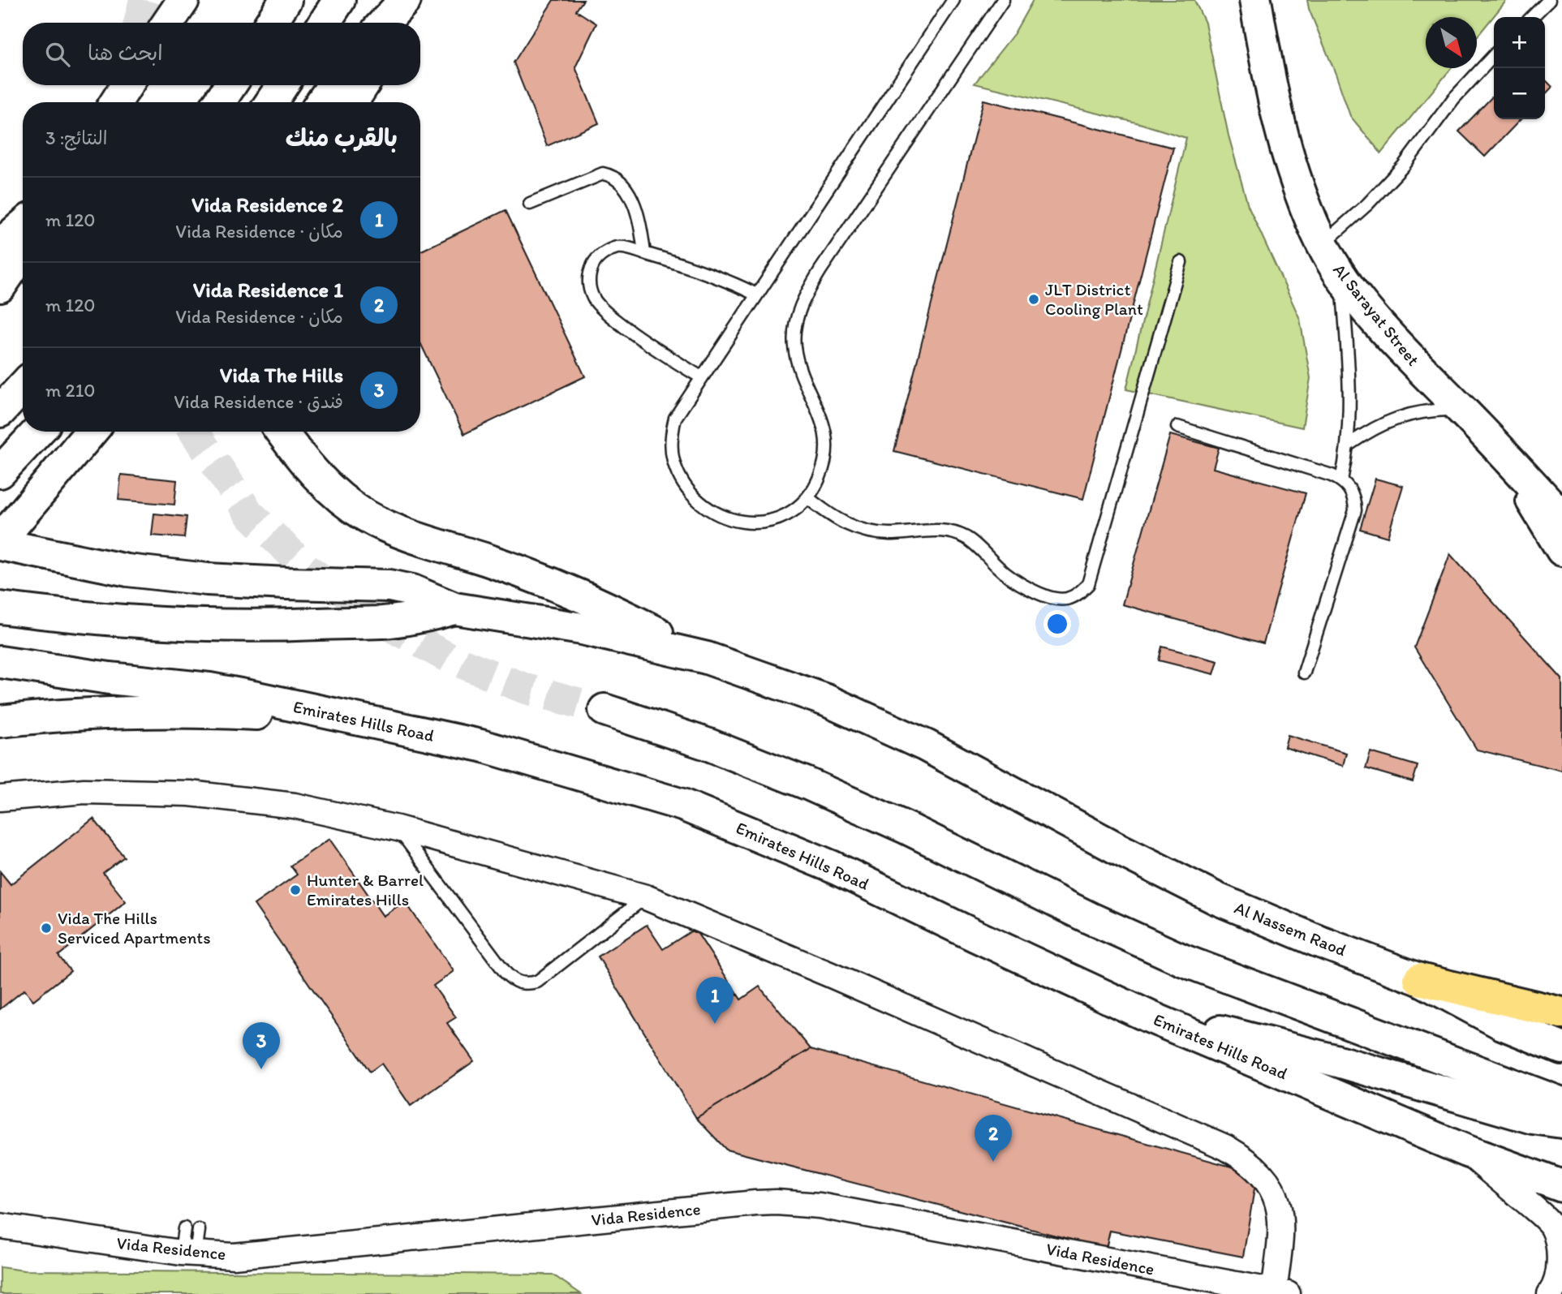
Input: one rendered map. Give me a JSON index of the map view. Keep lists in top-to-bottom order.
{
  "streets": {
    "main road": ["Al Sarayat Street", "Emirates Hills Road", "Al Nassem Raod"],
    "street": ["Vida Residence"]
  },
  "places": ["JLT District Cooling Plant", "Hunter & Barrel Emirates Hills", "Vida The Hills Serviced Apartments"],
  "north": "bottom right",
  "page": {
    "map_buttons": ["+", "−"],
    "search": "ابحث هنا",
    "heading": ["بالقرب منك", "النتائج: 3"],
    "list": [
      {
        "mark": "1",
        "name": "Vida Residence 2",
        "note": "مكان · Vida Residence",
        "value": "120 m"
      },
      {
        "mark": "2",
        "name": "Vida Residence 1",
        "note": "مكان · Vida Residence",
        "value": "120 m"
      },
      {
        "mark": "3",
        "name": "Vida The Hills",
        "note": "فندق · Vida Residence",
        "value": "210 m"
      }
    ],
    "pins": ["1", "3", "2"]
  }
}
